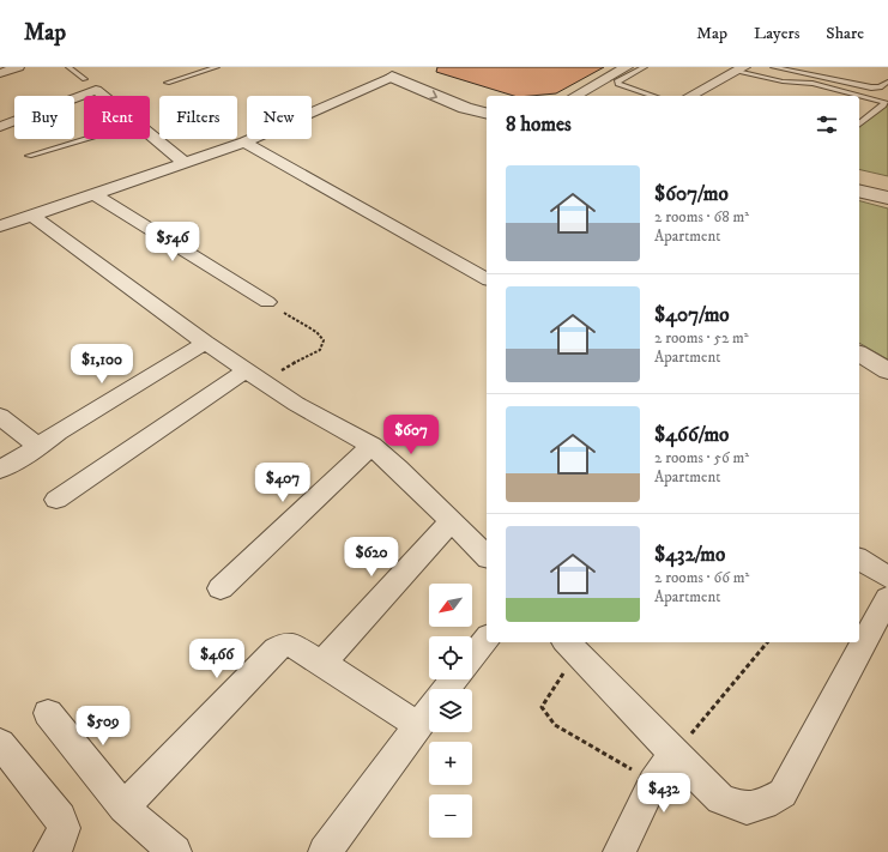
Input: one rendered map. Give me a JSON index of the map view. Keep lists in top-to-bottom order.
{
  "north": "bottom left",
  "page": {
    "header": "Map",
    "nav": ["Map", "Layers", "Share"],
    "chip": [
      "Buy",
      "Rent",
      "Filters",
      "New"
    ],
    "heading": "8 homes",
    "list": [
      {
        "name": "$607/mo",
        "note": "2 rooms · 68 m² · Apartment"
      },
      {
        "name": "$407/mo",
        "note": "2 rooms · 52 m² · Apartment"
      },
      {
        "name": "$466/mo",
        "note": "2 rooms · 56 m² · Apartment"
      },
      {
        "name": "$432/mo",
        "note": "2 rooms · 66 m² · Apartment"
      }
    ],
    "price": [
      "$546",
      "$1,100",
      "$607",
      "$407",
      "$620",
      "$466",
      "$509",
      "$432"
    ],
    "map_buttons": ["+", "−"]
  }
}
